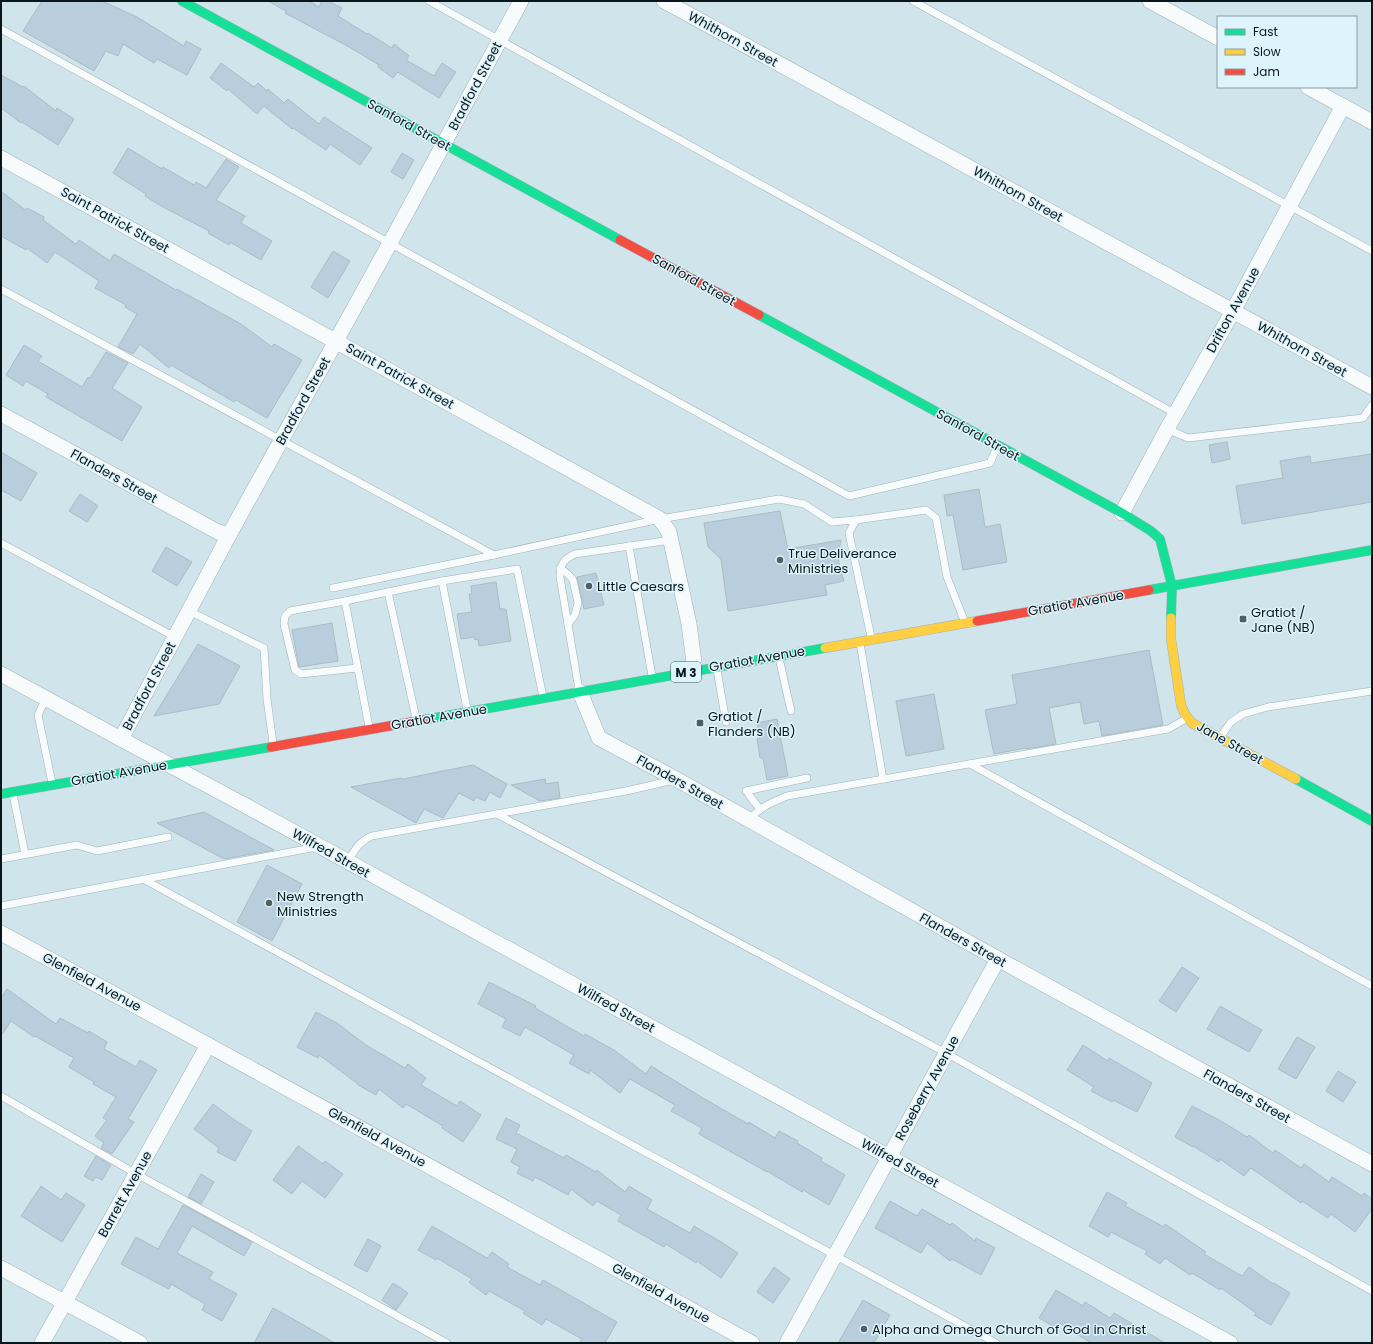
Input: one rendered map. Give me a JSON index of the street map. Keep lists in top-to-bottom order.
{
  "streets": {
    "street": [
      "Whithorn Street",
      "Bradford Street",
      "Sanford Street",
      "Saint Patrick Street",
      "Drifton Avenue",
      "Flanders Street",
      "Gratiot Avenue",
      "M 3",
      "Jane Street",
      "Wilfred Street",
      "Glenfield Avenue",
      "Roseberry Avenue",
      "Barrett Avenue"
    ]
  },
  "crossings": [
    ["Whithorn Street", "Drifton Avenue"],
    ["Bradford Street", "Sanford Street"],
    ["Bradford Street", "Saint Patrick Street"],
    ["Bradford Street", "Flanders Street"],
    ["Bradford Street", "Wilfred Street"],
    ["Sanford Street", "Drifton Avenue"],
    ["Sanford Street", "Gratiot Avenue"],
    ["Sanford Street", "Jane Street"],
    ["Flanders Street", "Gratiot Avenue"],
    ["Flanders Street", "Roseberry Avenue"],
    ["Gratiot Avenue", "Jane Street"],
    ["Gratiot Avenue", "Wilfred Street"],
    ["Wilfred Street", "Roseberry Avenue"],
    ["Glenfield Avenue", "Barrett Avenue"]
  ],
  "places": {
    "other": [
      "True Deliverance Ministries",
      "Little Caesars",
      "New Strength Ministries",
      "Alpha and Omega Church of God in Christ"
    ],
    "transit": ["Gratiot / Jane (NB)", "Gratiot / Flanders (NB)"]
  },
  "legend": ["Fast", "Slow", "Jam"]
}
